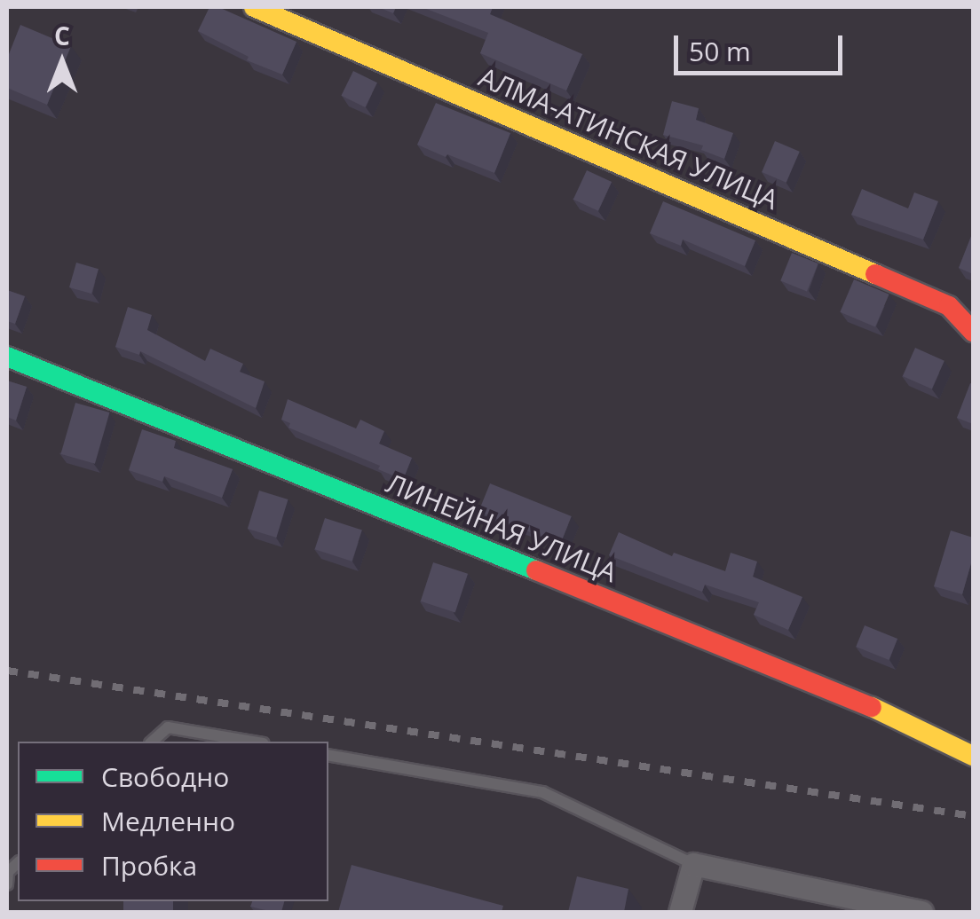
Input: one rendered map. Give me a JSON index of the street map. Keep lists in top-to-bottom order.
{
  "streets": {
    "street": ["АЛМА-АТИНСКАЯ УЛИЦА", "ЛИНЕЙНАЯ УЛИЦА"]
  },
  "legend": ["Свободно", "Медленно", "Пробка"],
  "scale_bar": "50 m",
  "north": "top"
}
